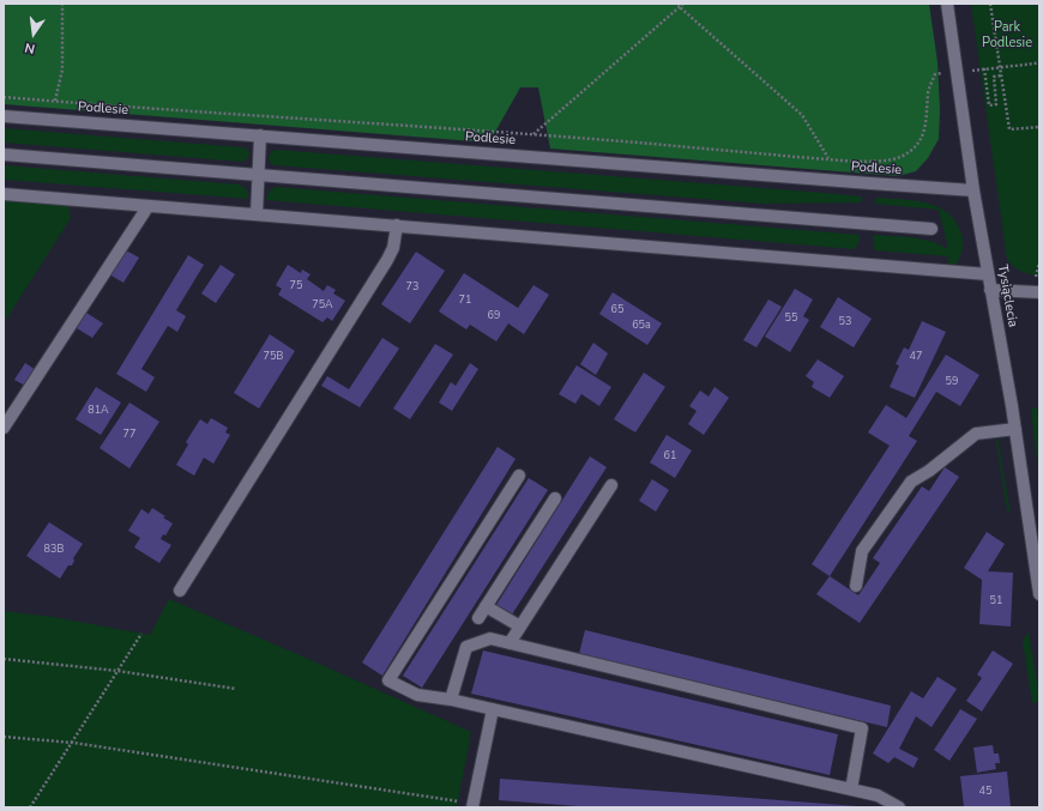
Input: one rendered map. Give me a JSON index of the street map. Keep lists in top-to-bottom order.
{
  "streets": {
    "street": ["Podlesie", "Tysiąclecia"]
  },
  "crossings": [
    ["Podlesie", "Tysiąclecia"]
  ],
  "parks": ["Park Podlesie"],
  "house_numbers": [
    "75",
    "73",
    "71",
    "75A",
    "65",
    "69",
    "55",
    "53",
    "65a",
    "75B",
    "47",
    "59",
    "81A",
    "77",
    "61",
    "83B",
    "51",
    "45"
  ],
  "north": "bottom"
}
